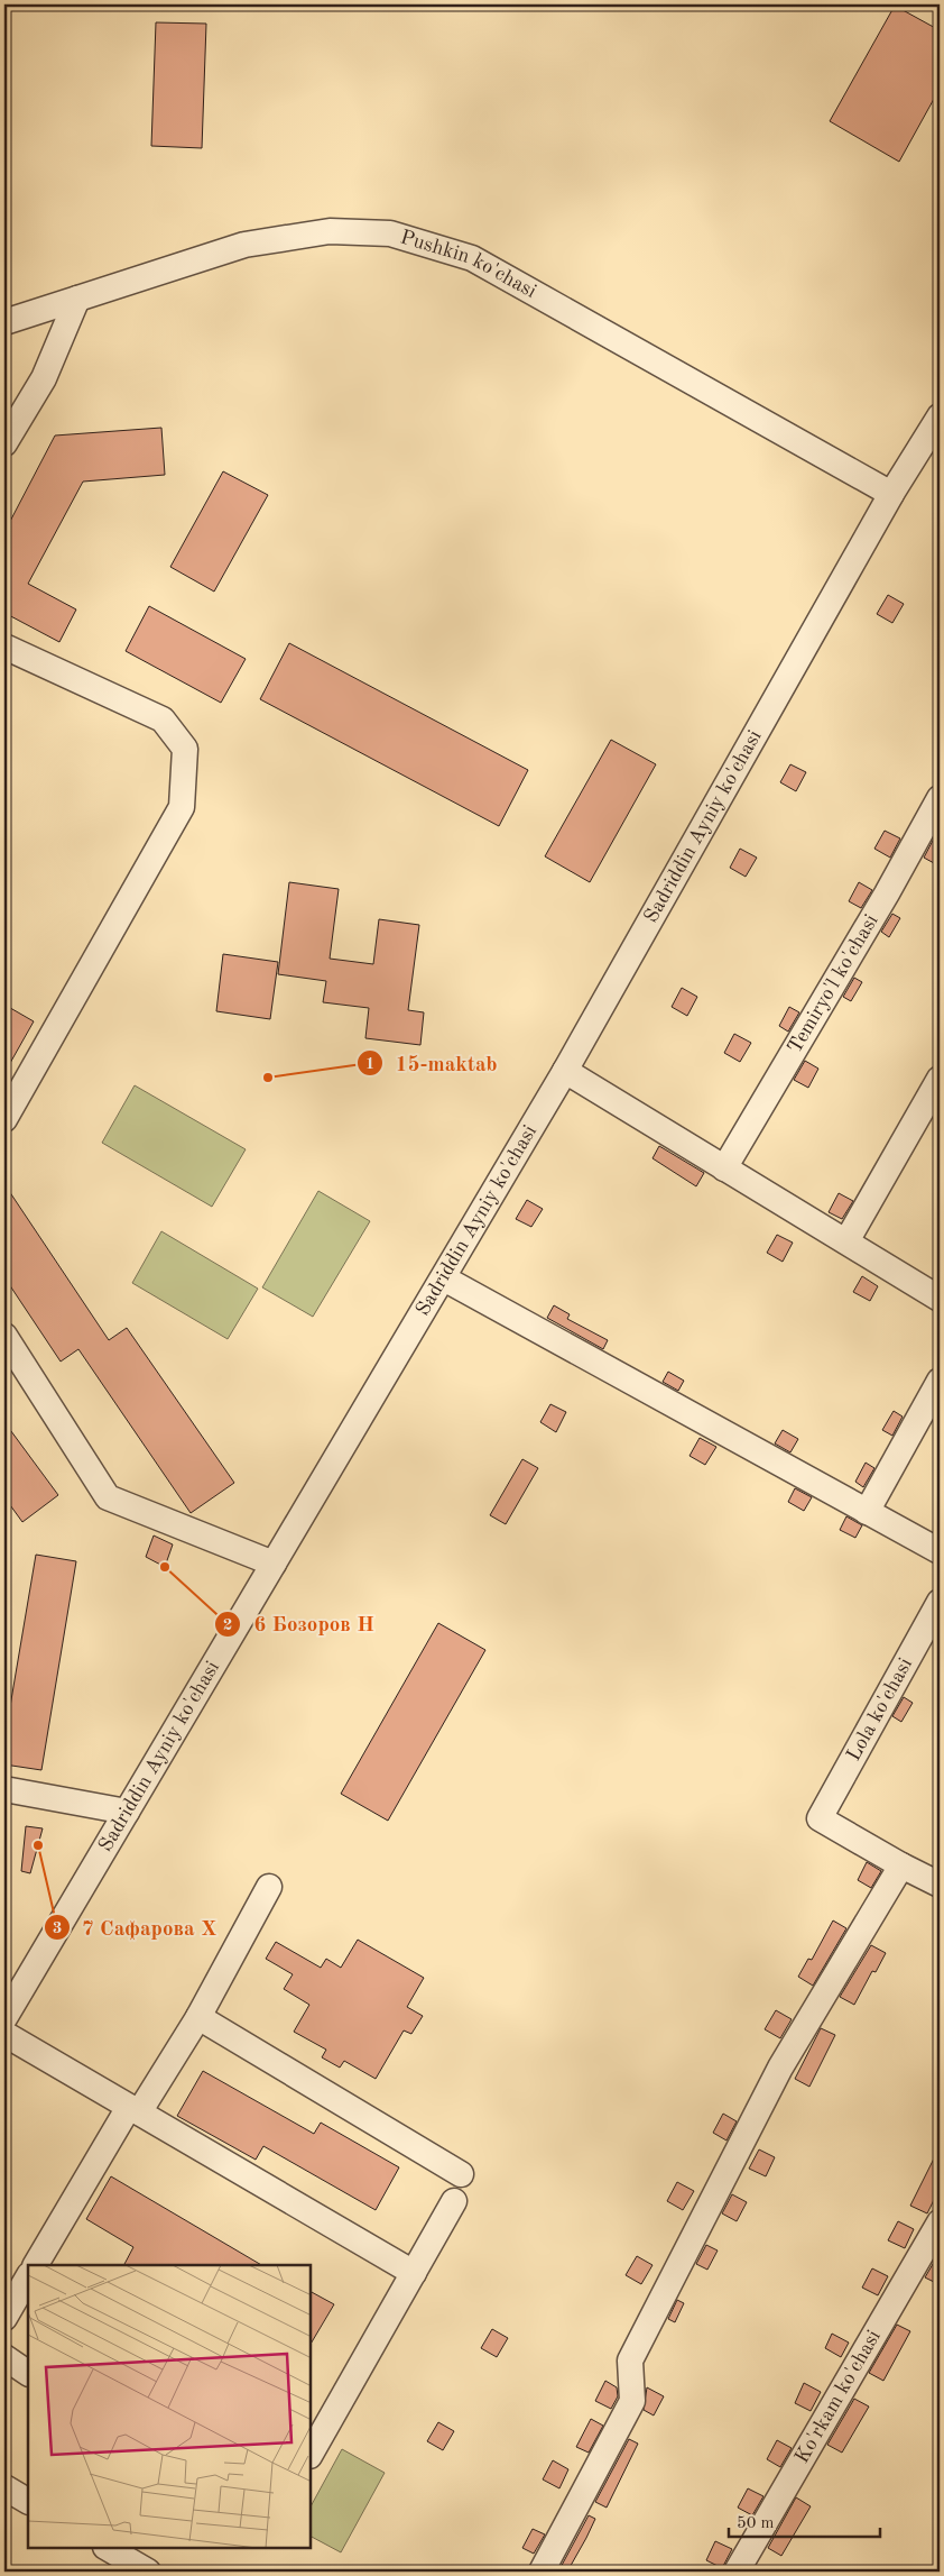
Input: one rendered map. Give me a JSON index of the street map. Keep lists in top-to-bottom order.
{
  "streets": {
    "street": [
      "Pushkin ko'chasi",
      "Sadriddin Ayniy ko'chasi",
      "Temiryo'l ko'chasi",
      "Lola ko'chasi",
      "Ko'rkam ko'chasi"
    ]
  },
  "crossings": [
    ["Pushkin ko'chasi", "Sadriddin Ayniy ko'chasi"]
  ],
  "places": ["15-maktab", "6 Бозоров Н", "7 Сафарова Х"],
  "scale_bar": "50 m"
}
